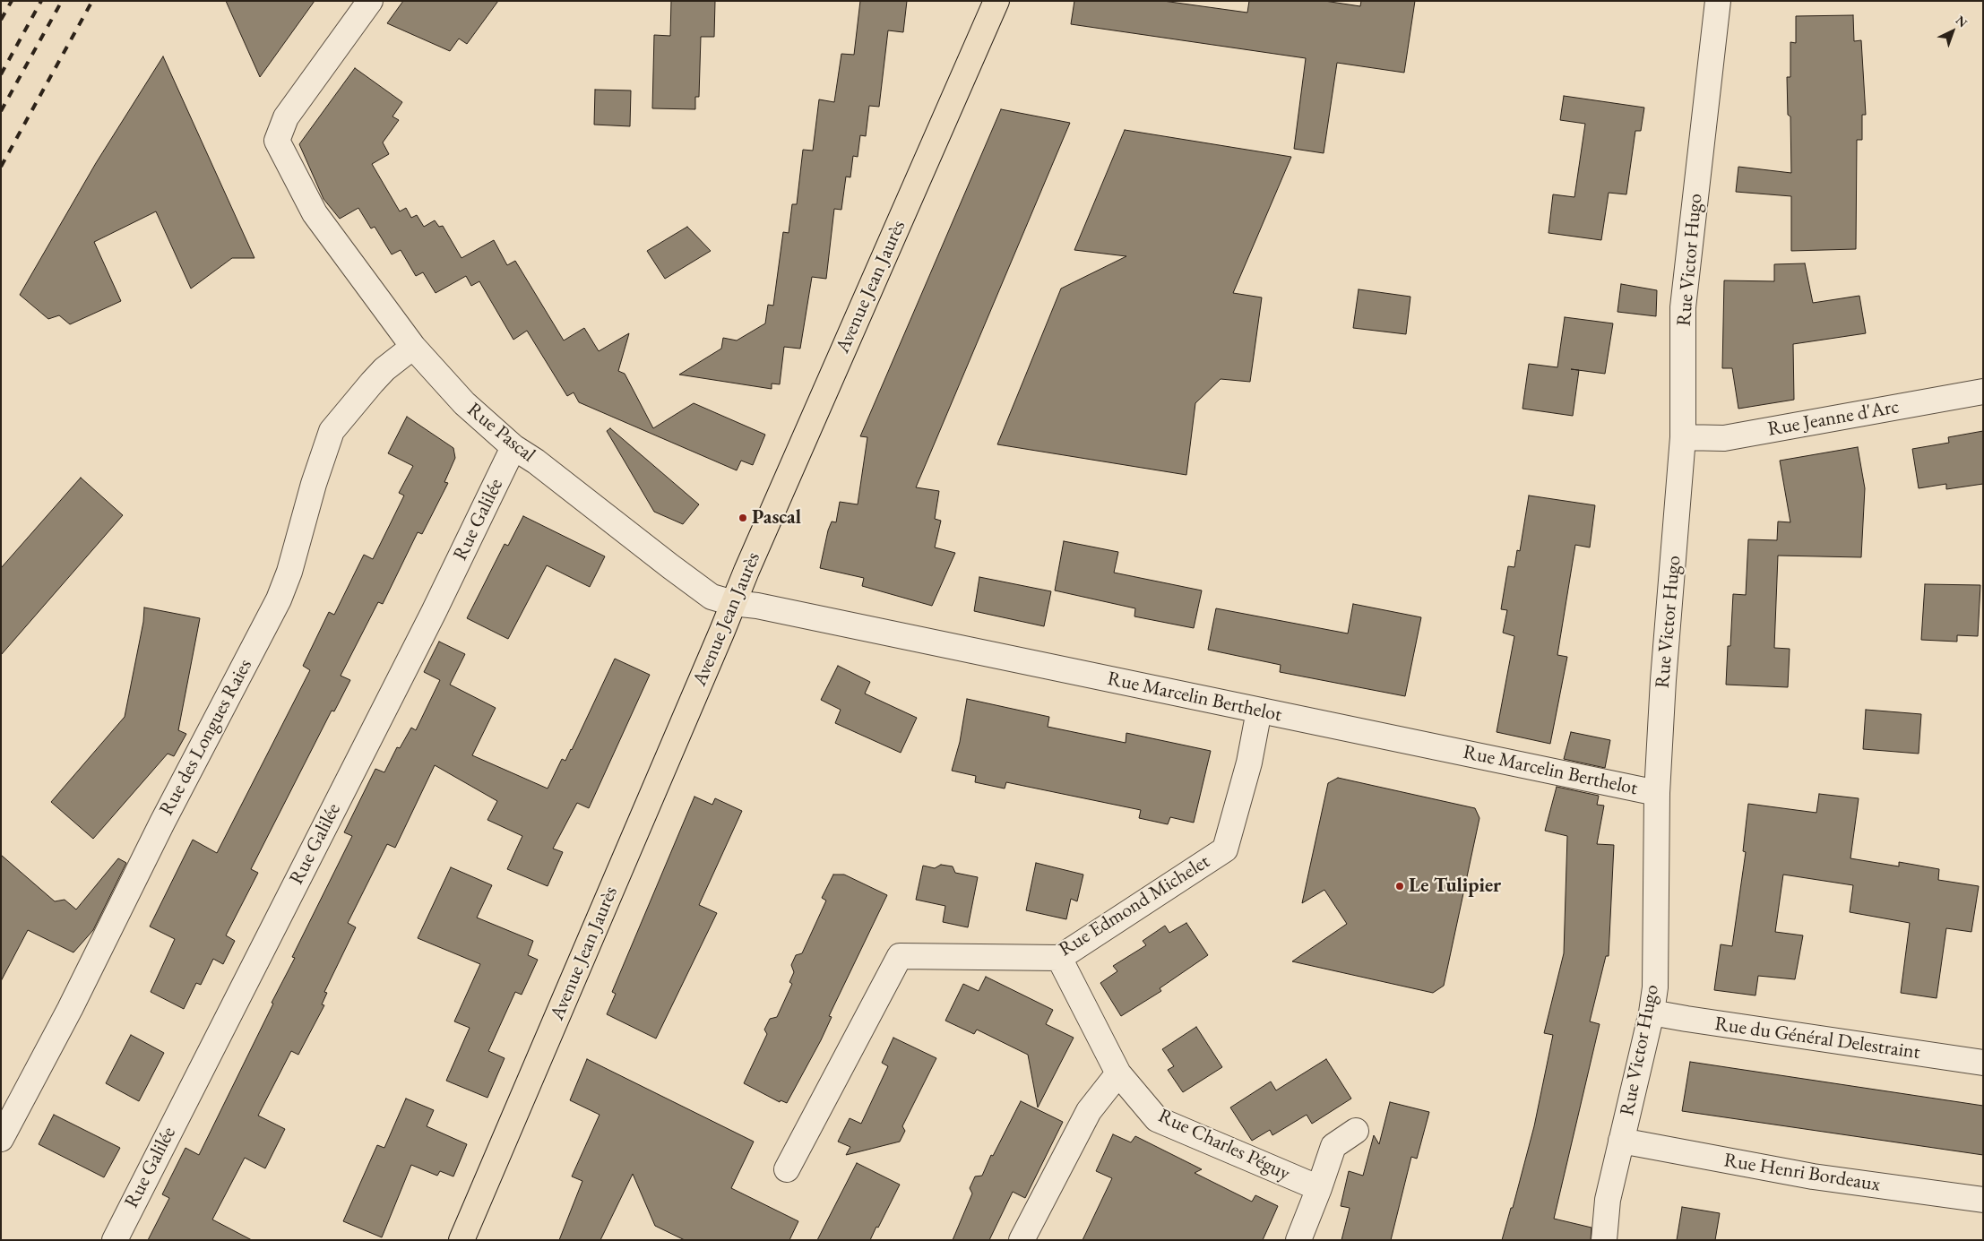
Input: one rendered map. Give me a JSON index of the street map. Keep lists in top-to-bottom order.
{
  "streets": {
    "main road": ["Avenue Jean Jaurès"],
    "street": [
      "Rue Victor Hugo",
      "Rue Jeanne d'Arc",
      "Rue Pascal",
      "Rue Galilée",
      "Rue Marcelin Berthelot",
      "Rue des Longues Raies",
      "Rue Edmond Michelet",
      "Rue du Général Delestraint",
      "Rue Charles Péguy",
      "Rue Henri Bordeaux"
    ]
  },
  "crossings": [
    ["Rue Victor Hugo", "Rue Jeanne d'Arc"],
    ["Rue Victor Hugo", "Rue Marcelin Berthelot"],
    ["Rue Victor Hugo", "Rue du Général Delestraint"],
    ["Rue Victor Hugo", "Rue Henri Bordeaux"],
    ["Avenue Jean Jaurès", "Rue Pascal"],
    ["Avenue Jean Jaurès", "Rue Marcelin Berthelot"],
    ["Rue Pascal", "Rue Galilée"],
    ["Rue Pascal", "Rue Marcelin Berthelot"],
    ["Rue Pascal", "Rue des Longues Raies"],
    ["Rue Marcelin Berthelot", "Rue Edmond Michelet"],
    ["Rue Edmond Michelet", "Rue Charles Péguy"]
  ],
  "places": ["Pascal", "Le Tulipier"],
  "north": "top right"
}
